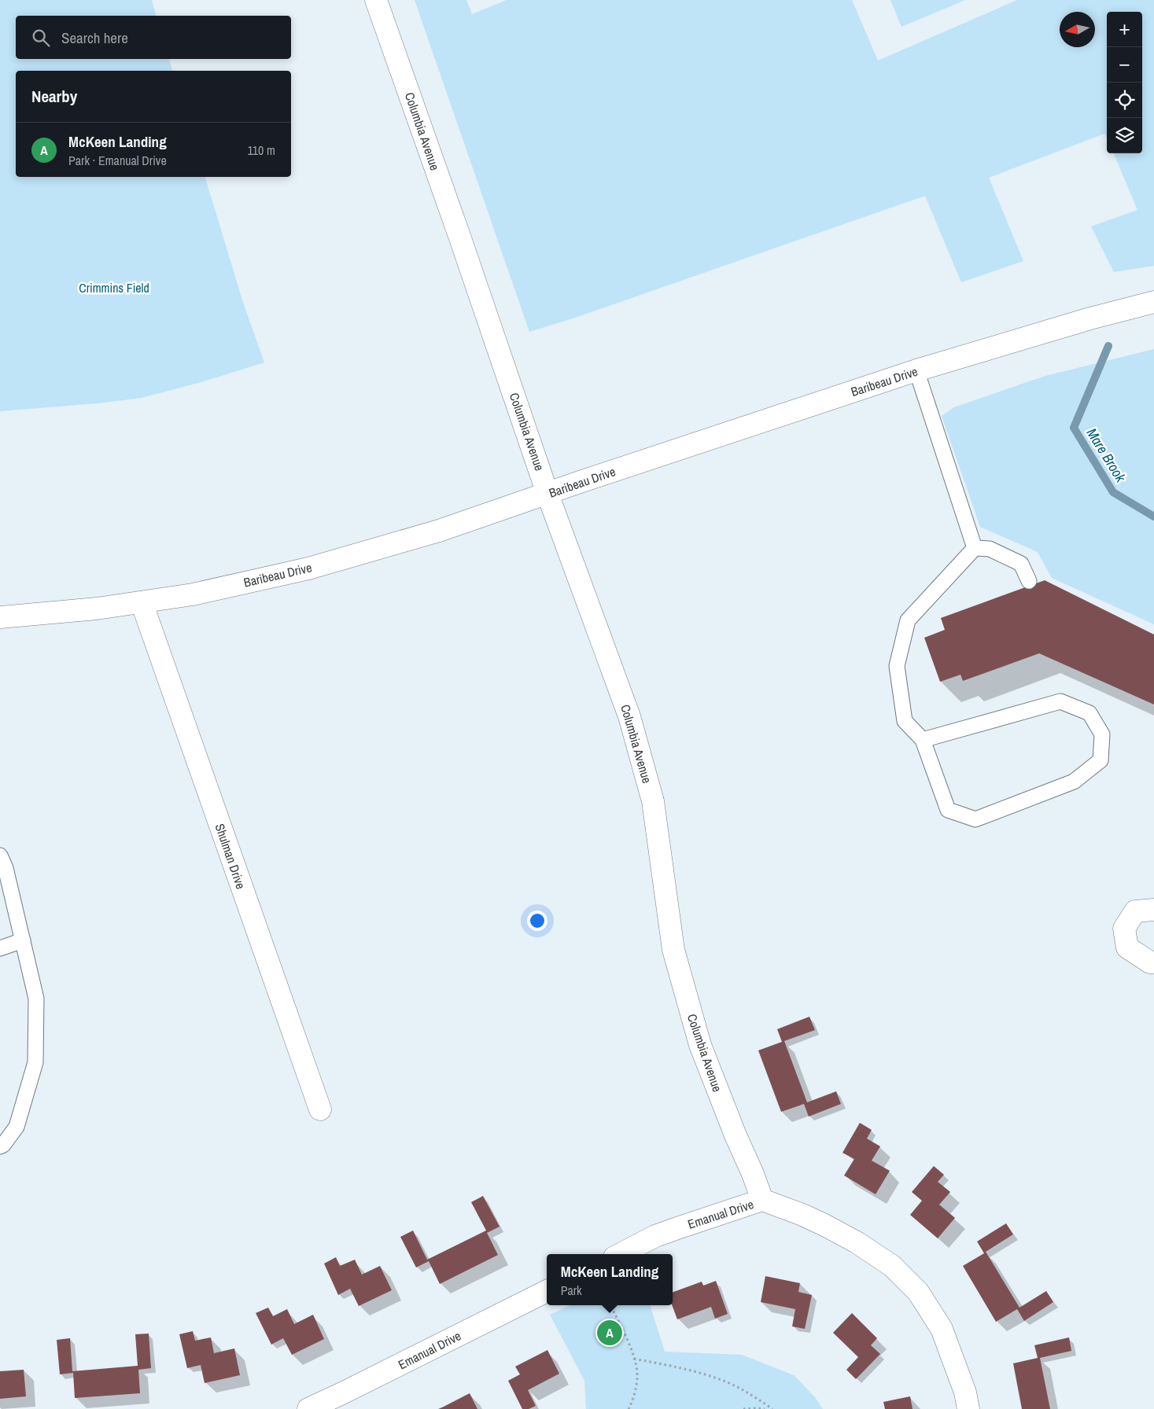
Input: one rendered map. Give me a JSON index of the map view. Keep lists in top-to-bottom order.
{
  "streets": {
    "street": [
      "Columbia Avenue",
      "Baribeau Drive",
      "Shulman Drive",
      "Emanual Drive"
    ]
  },
  "crossings": [
    ["Columbia Avenue", "Baribeau Drive"],
    ["Columbia Avenue", "Emanual Drive"],
    ["Baribeau Drive", "Shulman Drive"]
  ],
  "water": ["Mare Brook"],
  "parks": ["Crimmins Field"],
  "north": "left",
  "page": {
    "map_buttons": ["+", "−"],
    "search": "Search here",
    "heading": "Nearby",
    "list": [
      {
        "mark": "A",
        "name": "McKeen Landing",
        "note": "Park · Emanual Drive",
        "value": "110 m"
      }
    ],
    "popup": ["McKeen Landing", "Park"],
    "pins": "A"
  }
}
